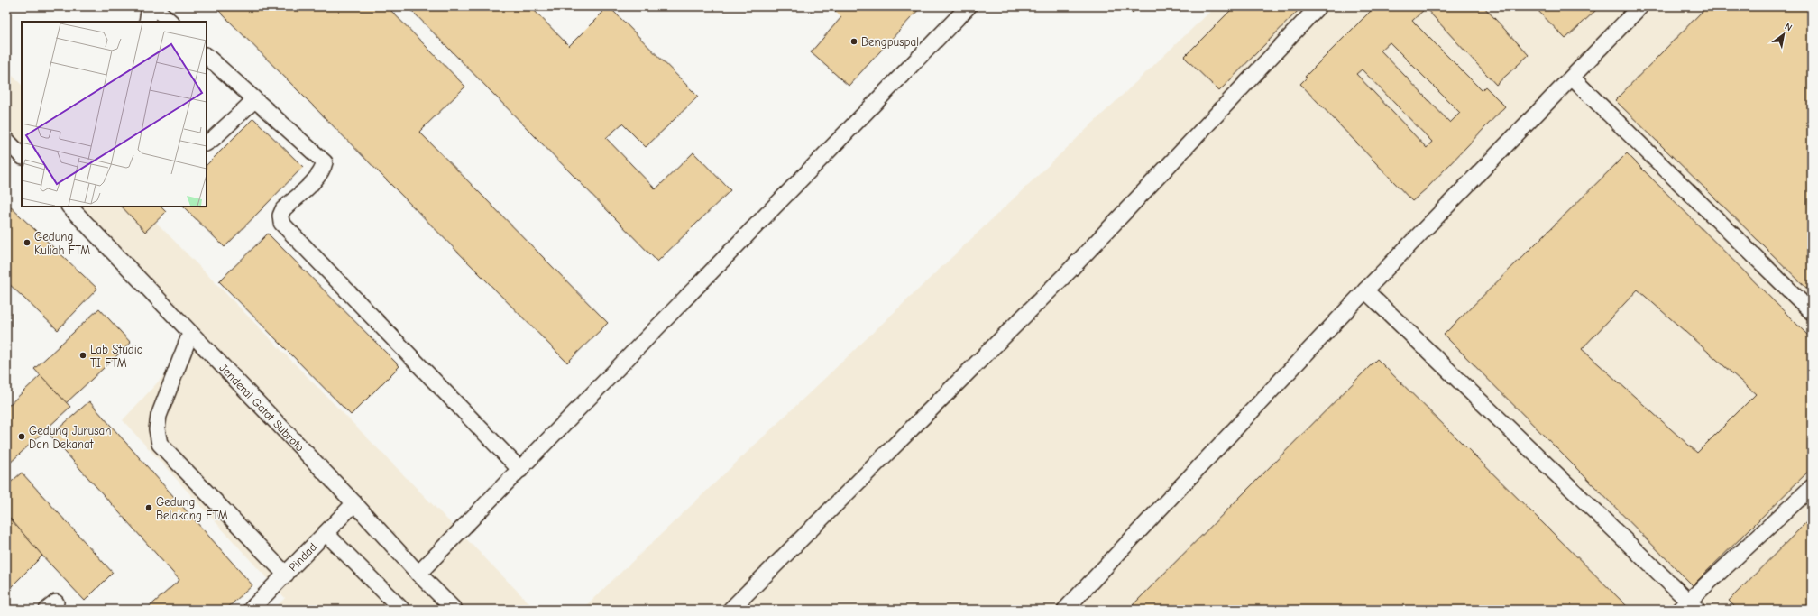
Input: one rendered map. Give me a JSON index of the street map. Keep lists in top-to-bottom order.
{
  "streets": {
    "lane": ["Jenderal Gatot Subroto", "Pindad"]
  },
  "crossings": [
    ["Jenderal Gatot Subroto", "Pindad"]
  ],
  "places": [
    "Bengpuspal",
    "Gedung Kuliah FTM",
    "Lab Studio TI FTM",
    "Gedung Jurusan Dan Dekanat",
    "Gedung Belakang FTM"
  ],
  "north": "top right"
}
